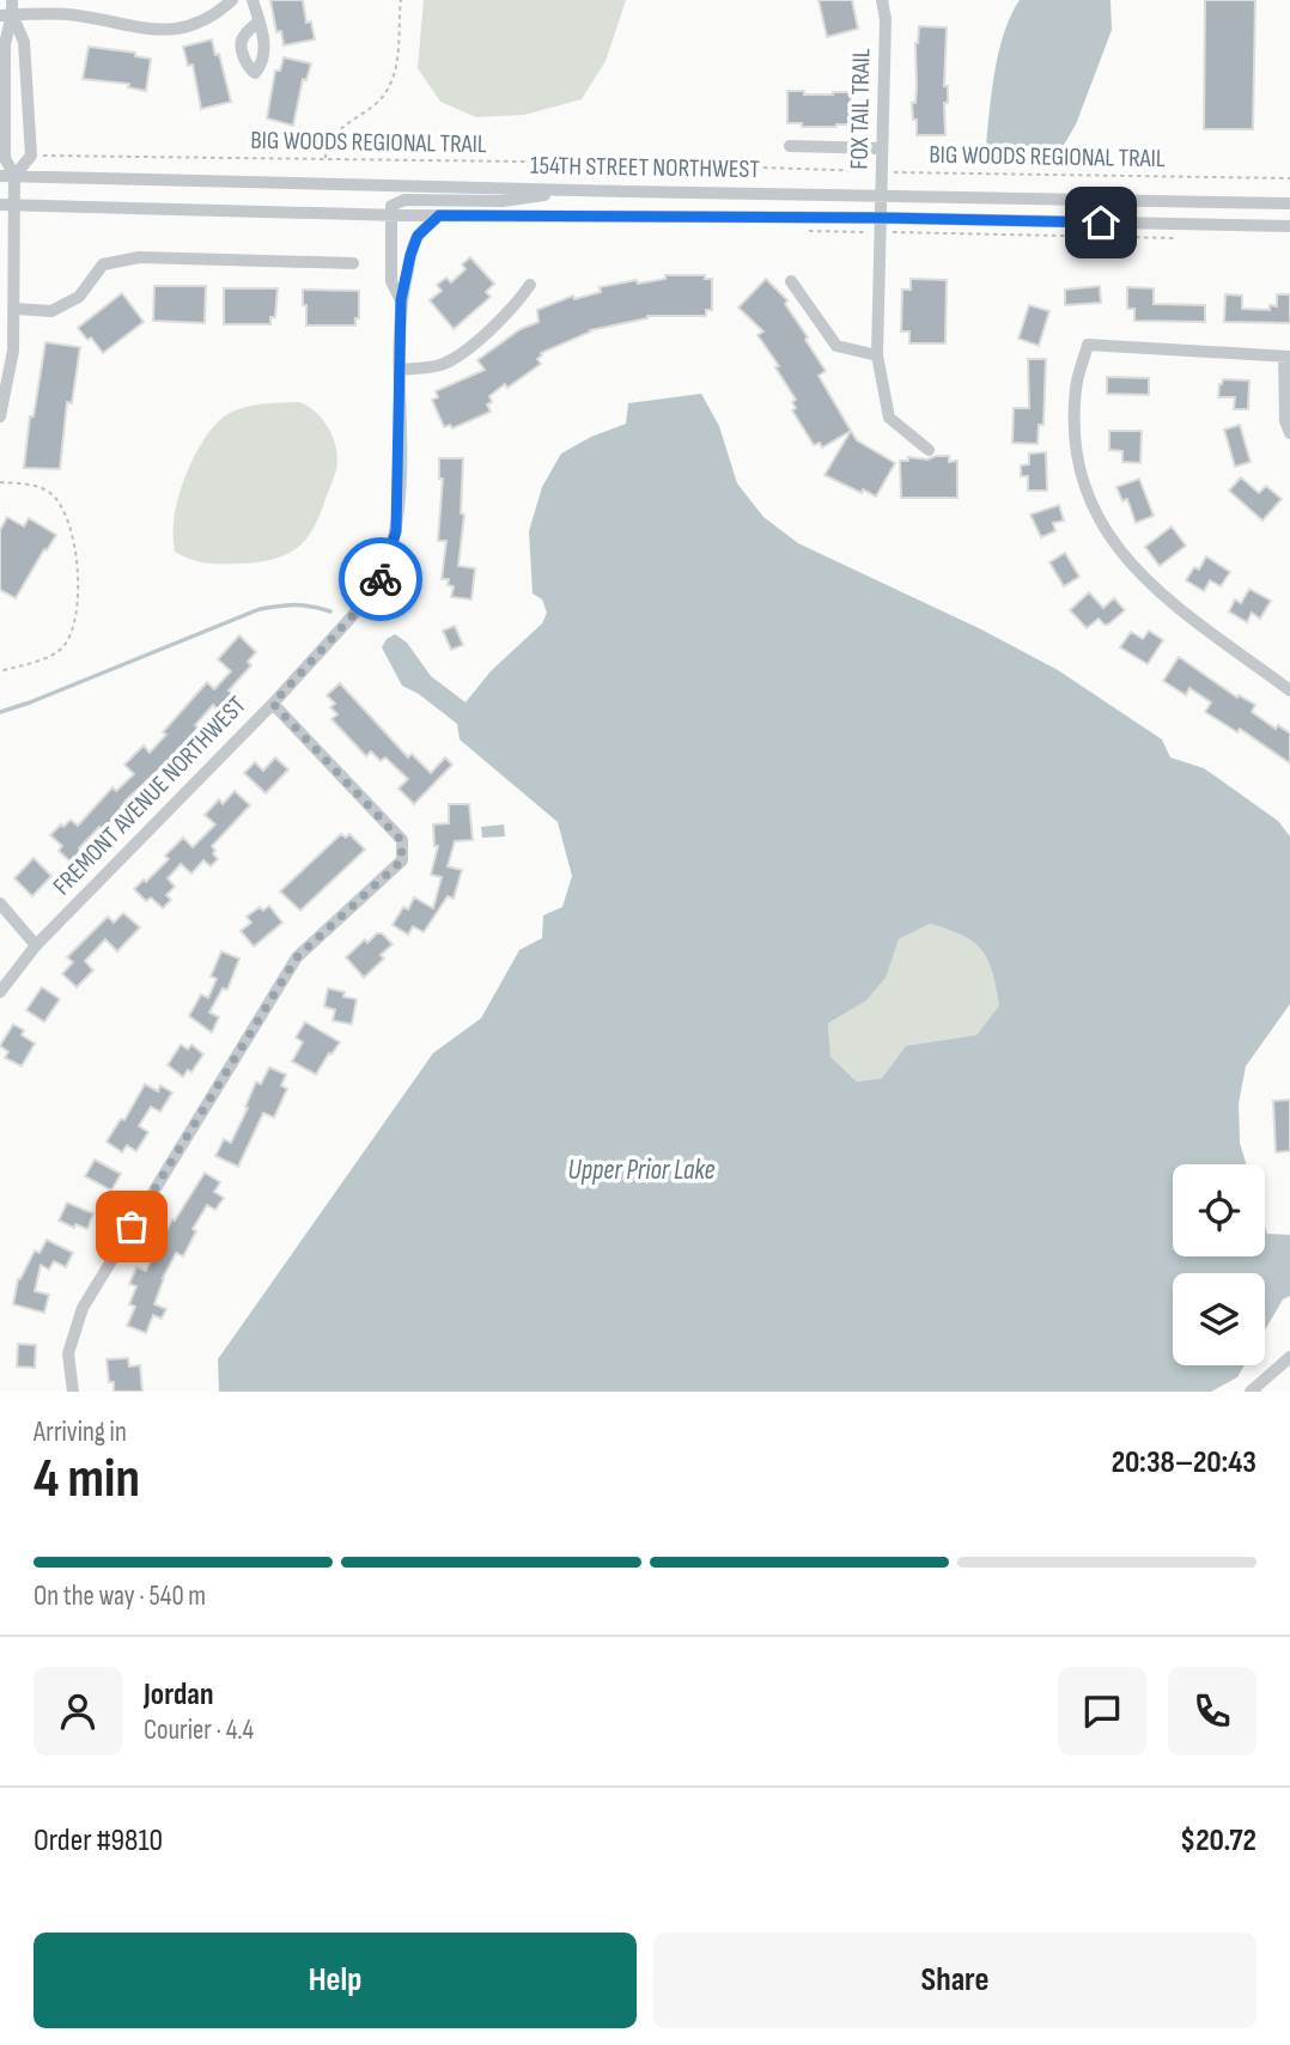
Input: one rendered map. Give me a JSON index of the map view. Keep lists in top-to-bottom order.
{
  "streets": {
    "street": ["FOX TAIL TRAIL", "154TH STREET NORTHWEST", "FREMONT AVENUE NORTHWEST"],
    "path": ["BIG WOODS REGIONAL TRAIL"]
  },
  "crossings": [
    ["FOX TAIL TRAIL", "BIG WOODS REGIONAL TRAIL"],
    ["FOX TAIL TRAIL", "154TH STREET NORTHWEST"],
    ["154TH STREET NORTHWEST", "FREMONT AVENUE NORTHWEST"]
  ],
  "water": ["Upper Prior Lake"],
  "page": {
    "heading": ["4 min", "Arriving in", "20:38–20:43"],
    "panel": [
      "Jordan",
      "Courier · 4.4",
      "Order #9810",
      "$20.72"
    ],
    "bar": "On the way · 540 m",
    "buttons": ["Help", "Share"]
  }
}
